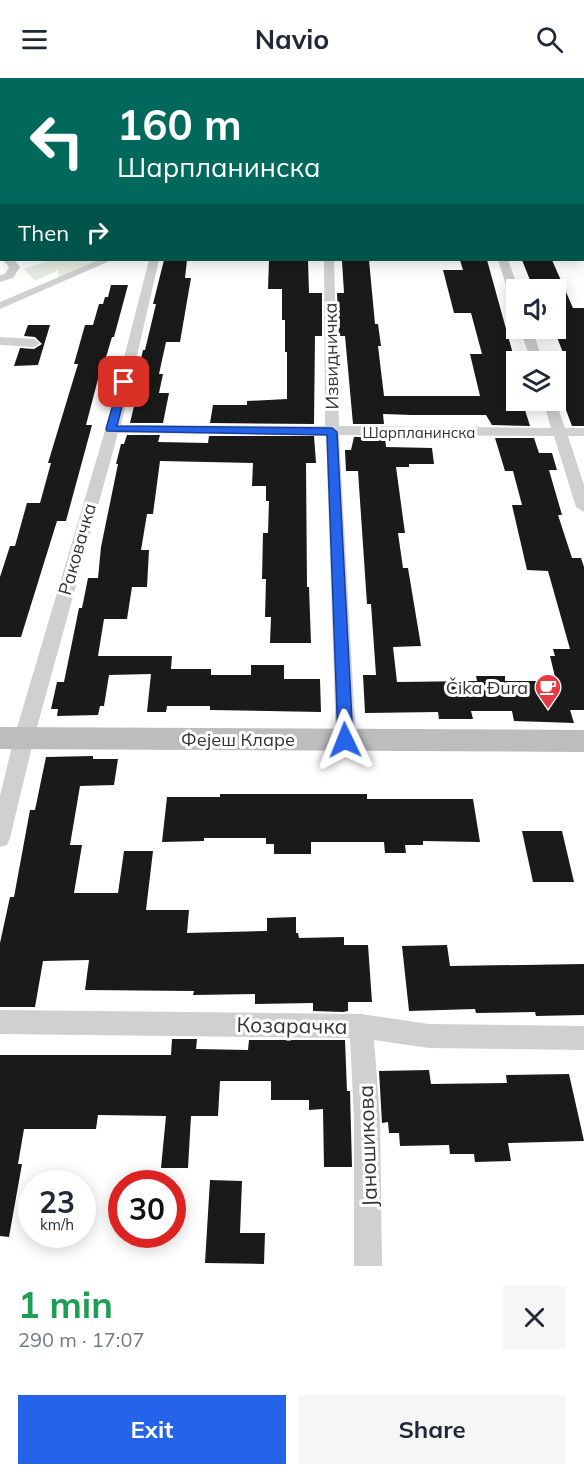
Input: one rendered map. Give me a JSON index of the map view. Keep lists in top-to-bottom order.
{
  "streets": {
    "street": [
      "Извидничка",
      "Шарпланинска",
      "Раковачка",
      "Фејеш Кларе",
      "Козарачка",
      "Јаношикова"
    ]
  },
  "crossings": [
    ["Извидничка", "Шарпланинска"],
    ["Извидничка", "Фејеш Кларе"],
    ["Шарпланинска", "Раковачка"],
    ["Раковачка", "Фејеш Кларе"],
    ["Козарачка", "Јаношикова"]
  ],
  "places": {
    "cafe": ["Čika Đura"]
  },
  "page": {
    "header": "Navio",
    "turn": ["160 m", "Шарпланинска"],
    "then": "Then",
    "speed": "23 km/h",
    "limit": "30",
    "heading": ["1 min", "290 m · 17:07"],
    "buttons": ["Exit", "Share"]
  }
}
